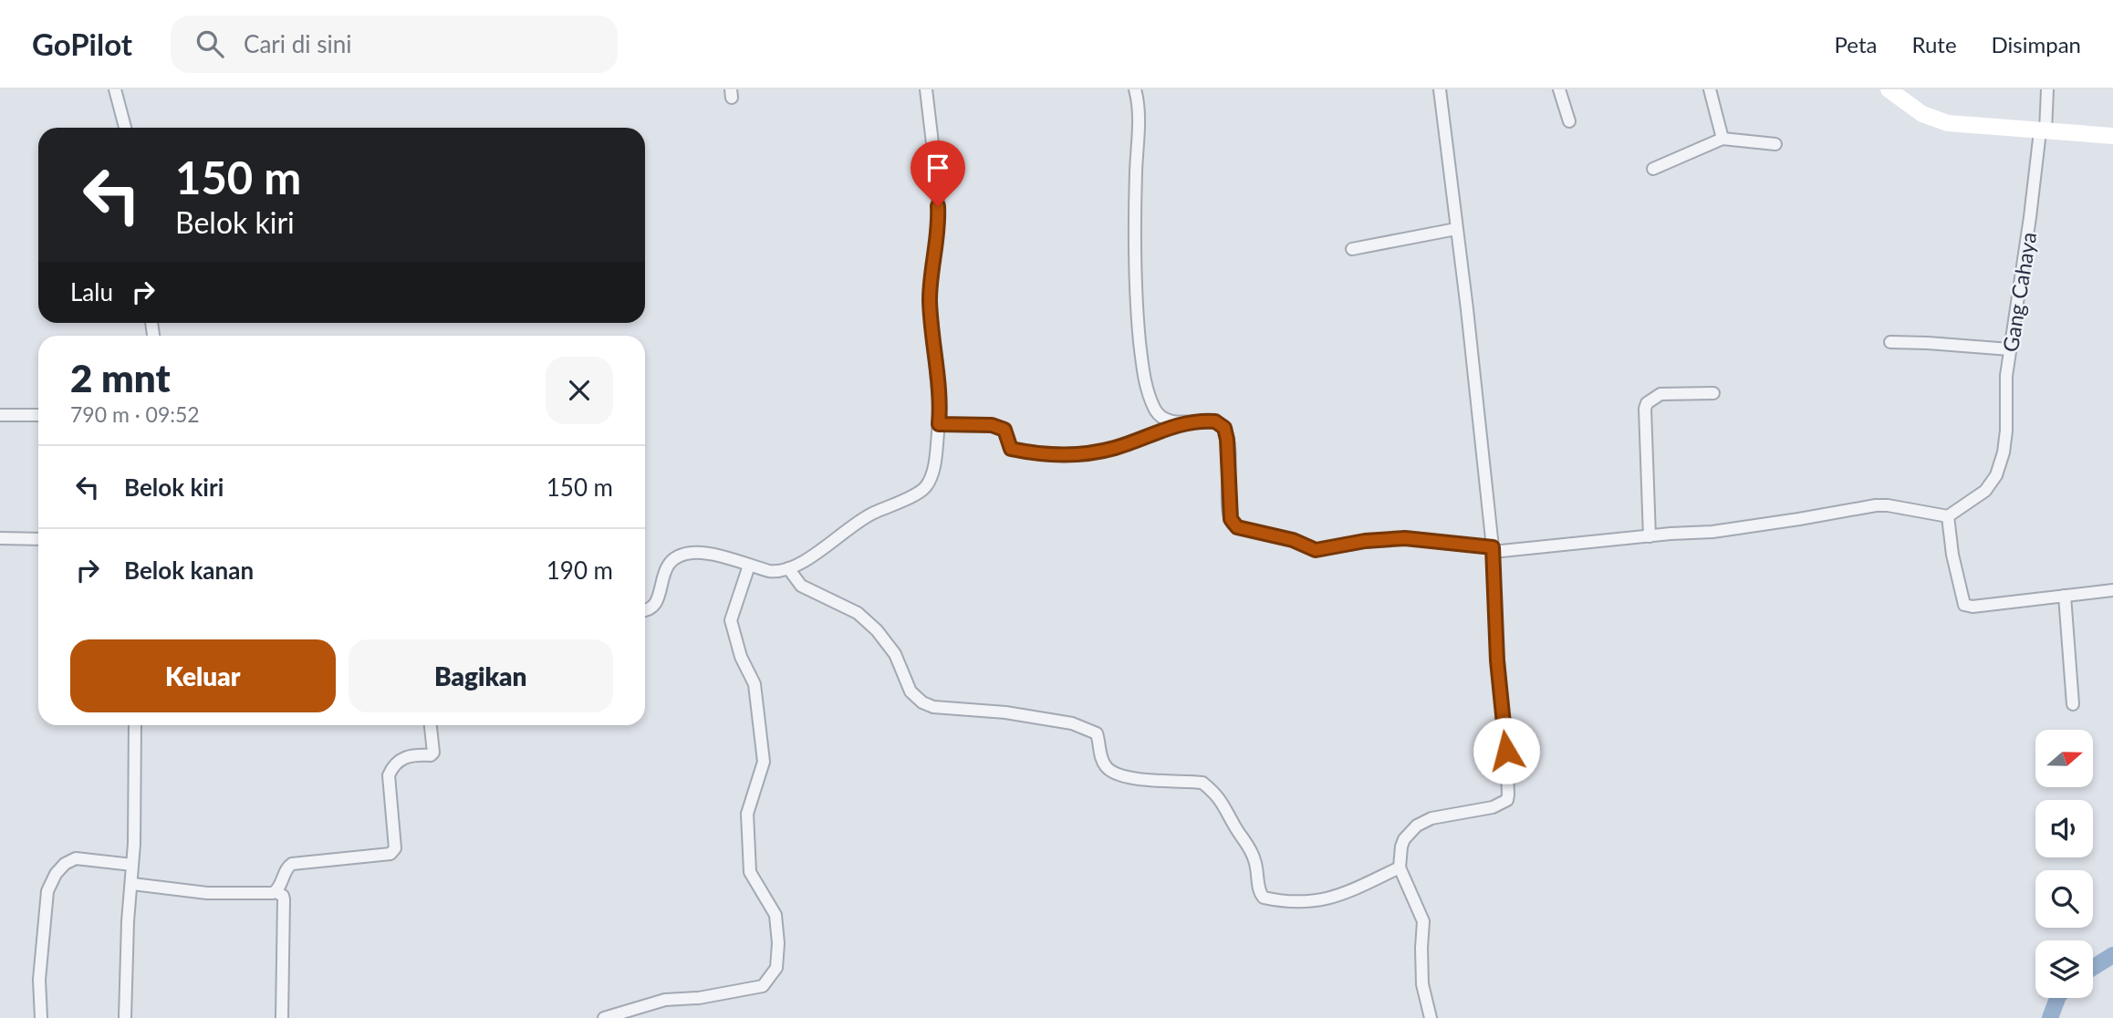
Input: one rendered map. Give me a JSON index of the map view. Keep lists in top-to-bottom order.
{
  "streets": {
    "street": ["Gang Cahaya"]
  },
  "north": "right",
  "page": {
    "header": "GoPilot",
    "search": "Cari di sini",
    "nav": ["Peta", "Rute", "Disimpan"],
    "turn": ["150 m", "Belok kiri"],
    "then": "Lalu",
    "heading": ["2 mnt", "790 m · 09:52"],
    "list": [
      {
        "name": "Belok kiri",
        "value": "150 m"
      },
      {
        "name": "Belok kanan",
        "value": "190 m"
      }
    ],
    "buttons": ["Keluar", "Bagikan"]
  }
}
